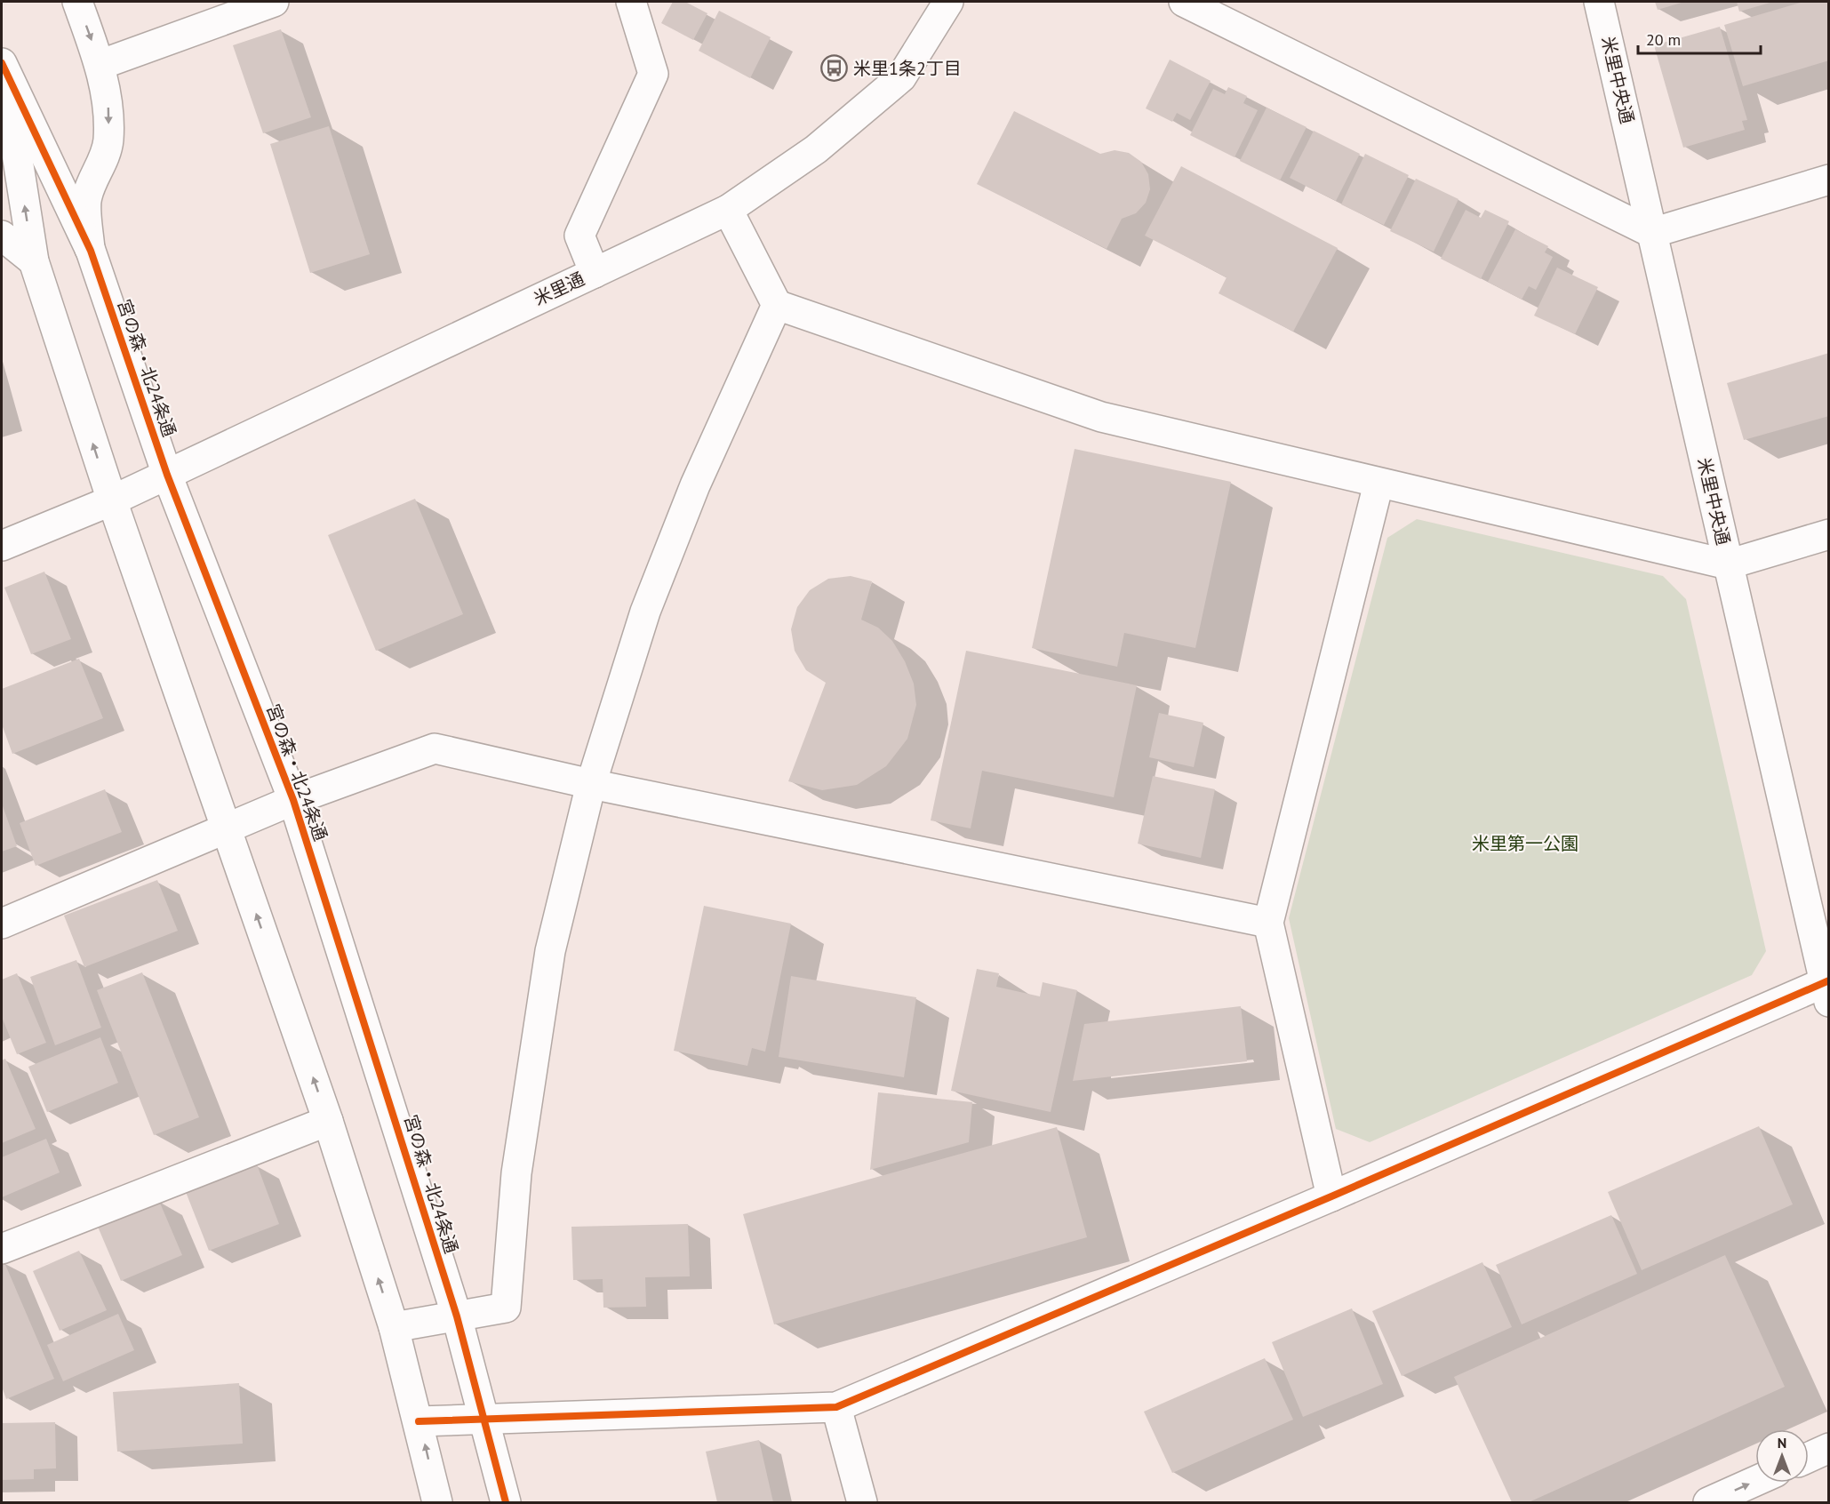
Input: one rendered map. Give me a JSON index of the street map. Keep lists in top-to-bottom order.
{
  "streets": {
    "street": ["米里中央通", "米里通", "宮の森・北24条通"]
  },
  "crossings": [
    ["米里通", "宮の森・北24条通"]
  ],
  "parks": ["米里第一公園"],
  "places": {
    "bus stop": ["米里1条2丁目"]
  },
  "scale_bar": "20 m",
  "north": "top"
}
